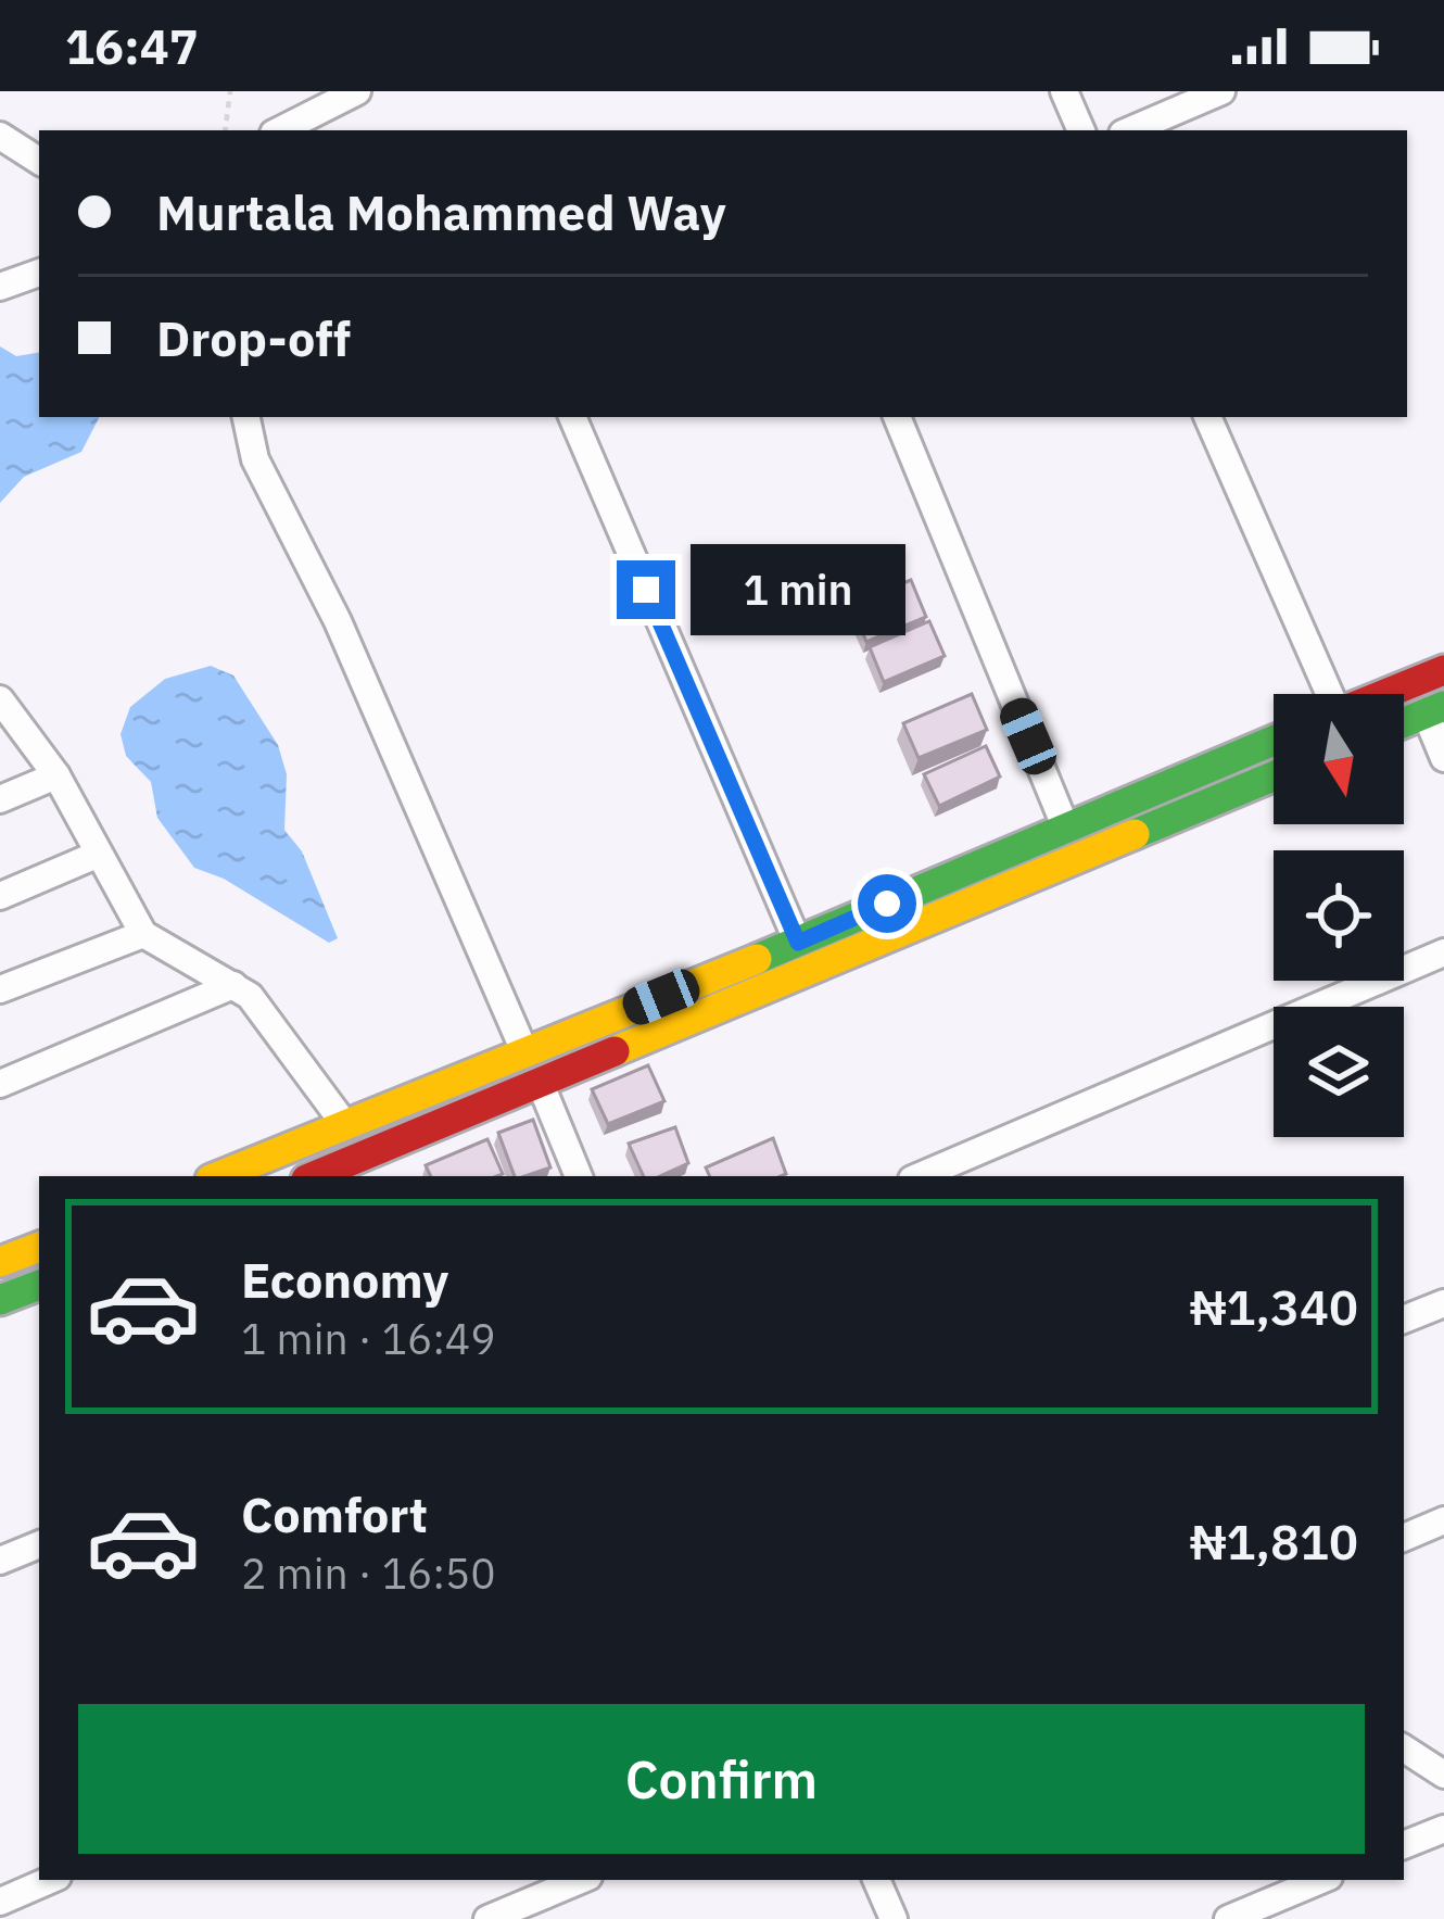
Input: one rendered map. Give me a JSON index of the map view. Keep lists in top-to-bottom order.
{
  "north": "bottom",
  "page": {
    "status": "16:47",
    "banner": ["Murtala Mohammed Way", "Drop-off"],
    "bubble": "1 min",
    "list": [
      {
        "name": "Economy",
        "note": "1 min · 16:49",
        "value": "₦1,340"
      },
      {
        "name": "Comfort",
        "note": "2 min · 16:50",
        "value": "₦1,810"
      }
    ],
    "buttons": "Confirm"
  }
}
